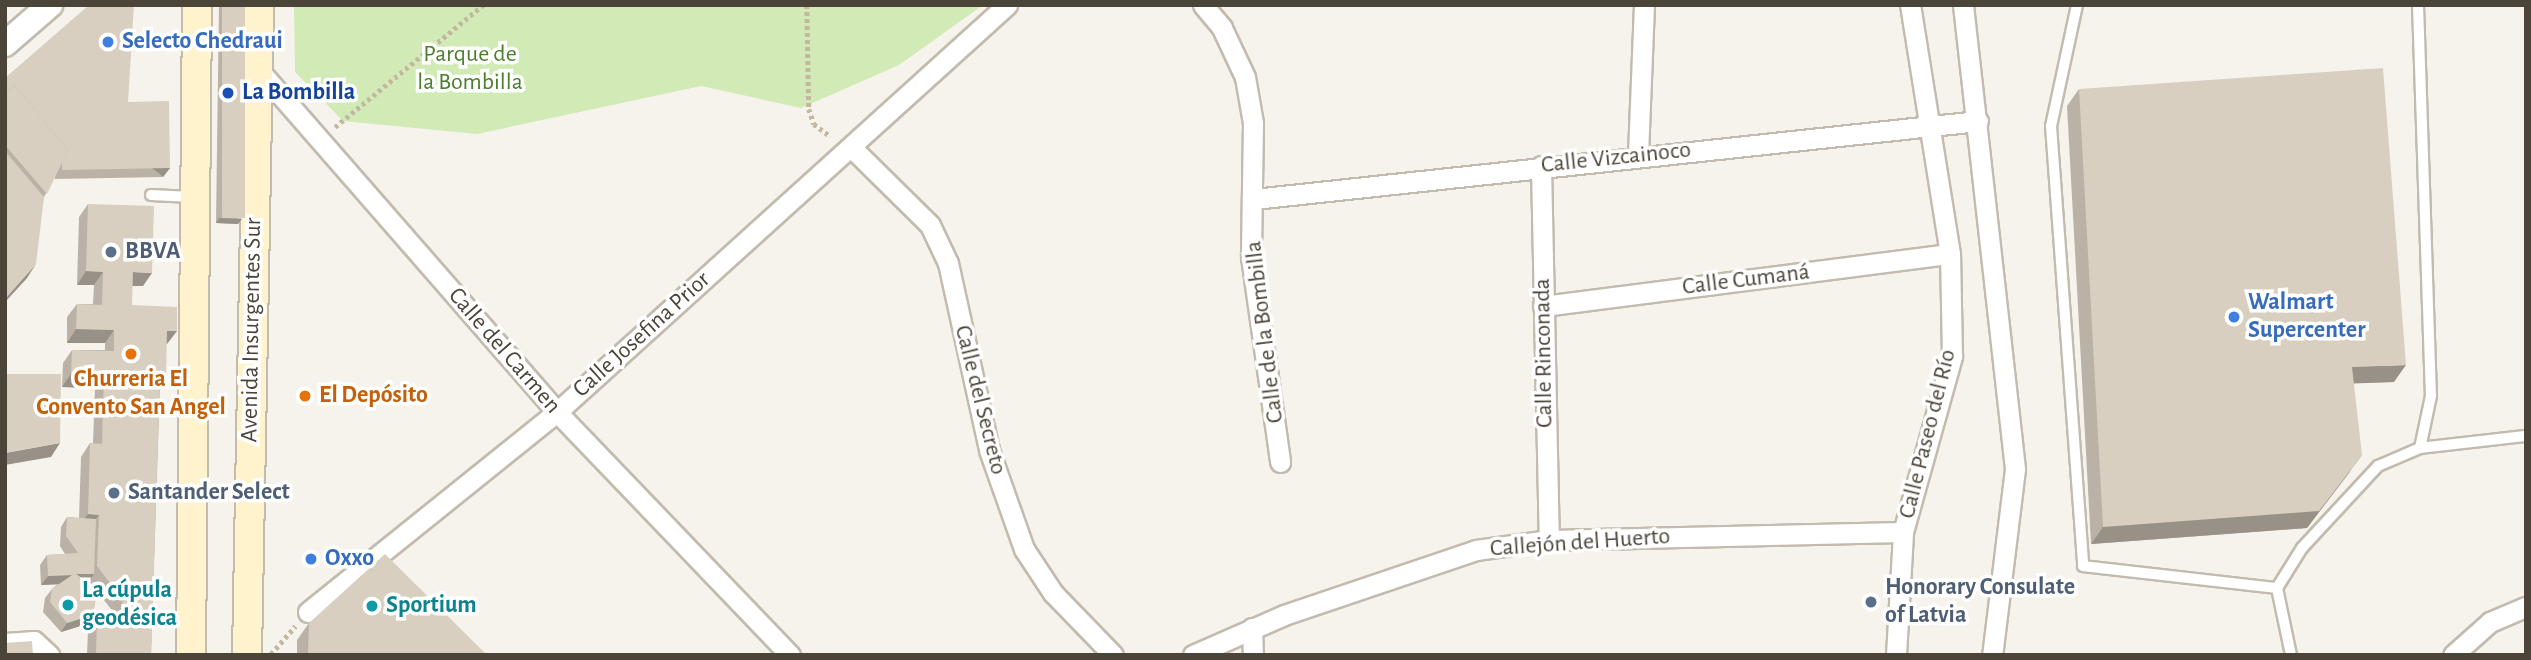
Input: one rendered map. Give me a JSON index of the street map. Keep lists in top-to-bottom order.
{
  "streets": {
    "main road": ["Avenida Insurgentes Sur"],
    "street": [
      "Calle Vizcainoco",
      "Calle Cumaná",
      "Calle de la Bombilla",
      "Calle Josefina Prior",
      "Calle del Carmen",
      "Calle Rinconada",
      "Calle del Secreto",
      "Calle Paseo del Río",
      "Callejón del Huerto"
    ]
  },
  "crossings": [
    ["Calle Vizcainoco", "Calle de la Bombilla"],
    ["Calle Vizcainoco", "Calle Rinconada"],
    ["Calle Vizcainoco", "Calle Paseo del Río"],
    ["Calle Cumaná", "Calle Rinconada"],
    ["Calle Cumaná", "Calle Paseo del Río"],
    ["Avenida Insurgentes Sur", "Calle del Carmen"],
    ["Calle Josefina Prior", "Calle del Carmen"],
    ["Calle Josefina Prior", "Calle del Secreto"],
    ["Calle Rinconada", "Callejón del Huerto"],
    ["Calle Paseo del Río", "Callejón del Huerto"]
  ],
  "parks": ["Parque de la Bombilla"],
  "places": [
    "Selecto Chedraui",
    "La Bombilla",
    "BBVA",
    "Walmart Supercenter",
    "Churreria El Convento San Angel",
    "El Depósito",
    "Santander Select",
    "Oxxo",
    "Honorary Consulate of Latvia",
    "La cúpula geodésica",
    "Sportium"
  ]
}
